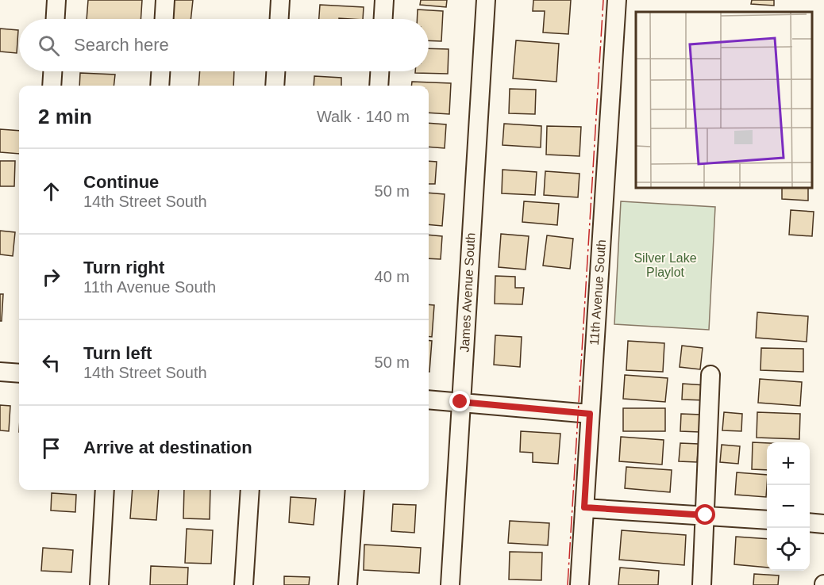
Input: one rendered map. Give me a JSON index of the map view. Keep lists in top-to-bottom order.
{
  "streets": {
    "street": ["James Avenue South", "11th Avenue South"]
  },
  "parks": ["Silver Lake Playlot"],
  "page": {
    "search": "Search here",
    "heading": ["2 min", "Walk · 140 m"],
    "list": [
      ["Continue", "14th Street South", "50 m"],
      ["Turn right", "11th Avenue South", "40 m"],
      ["Turn left", "14th Street South", "50 m"],
      "Arrive at destination"
    ],
    "map_buttons": ["+", "−"]
  }
}
